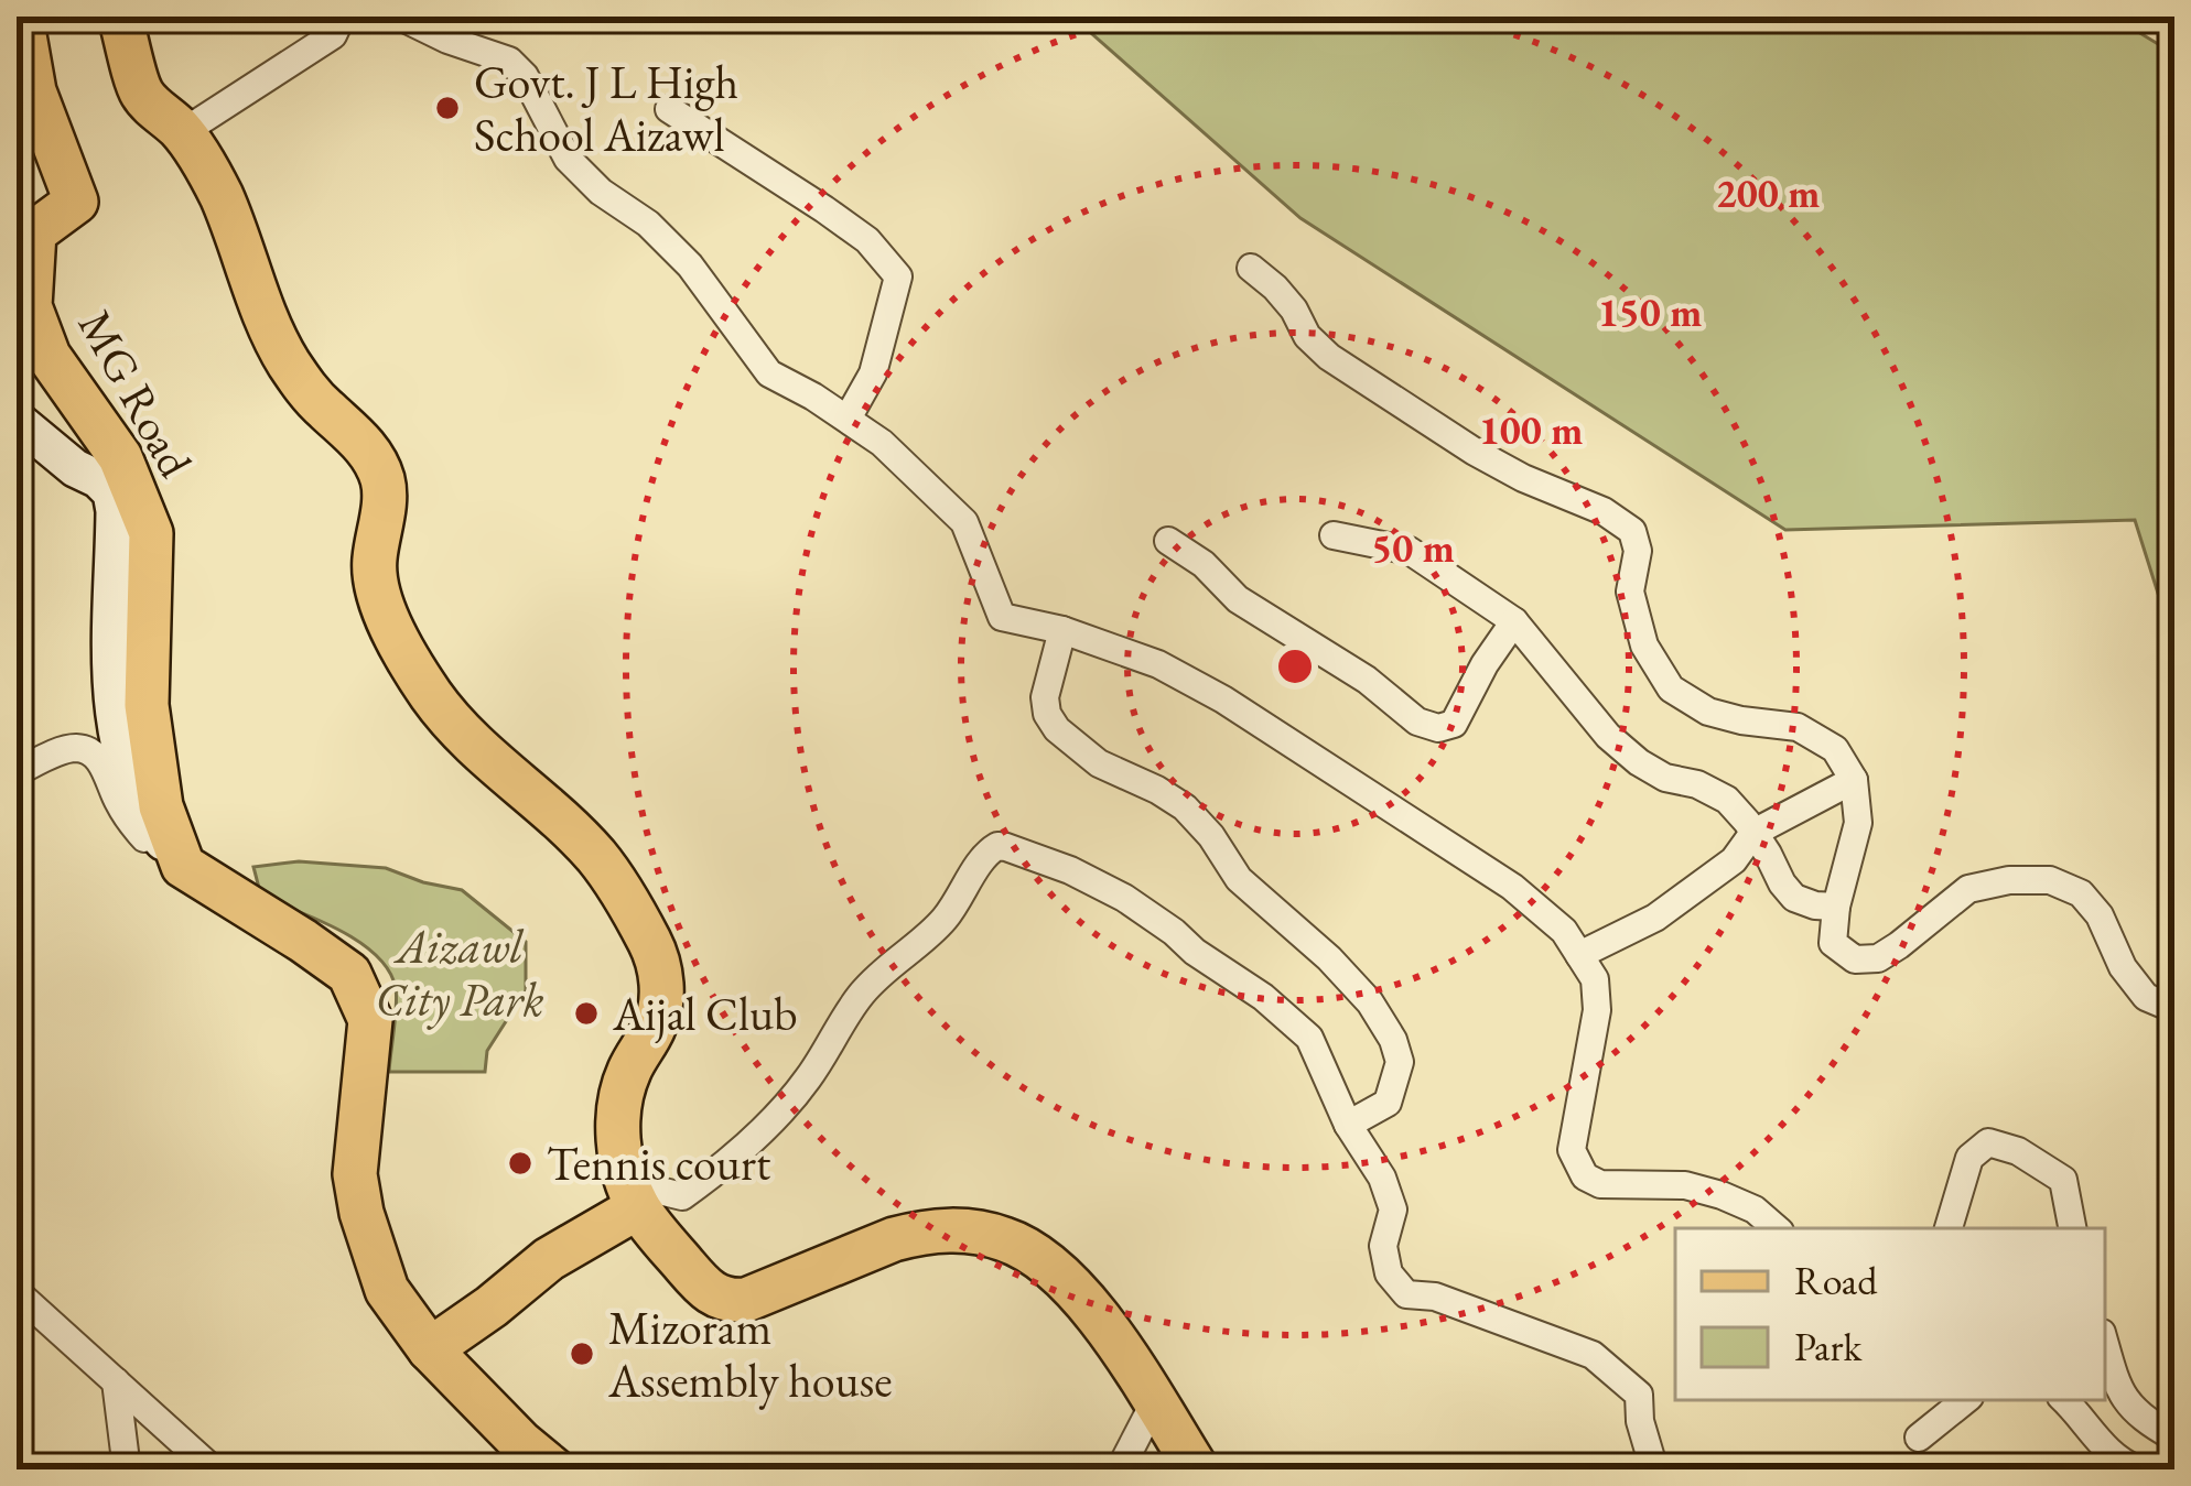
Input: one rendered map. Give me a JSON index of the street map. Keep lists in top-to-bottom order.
{
  "streets": {
    "main road": ["MG Road"]
  },
  "parks": ["Aizawl City Park"],
  "places": [
    "Govt. J L High School Aizawl",
    "Aijal Club",
    "Tennis court",
    "Mizoram Assembly house"
  ],
  "legend": ["Road", "Park"],
  "rings": [
    "200 m",
    "150 m",
    "100 m",
    "50 m"
  ]
}
